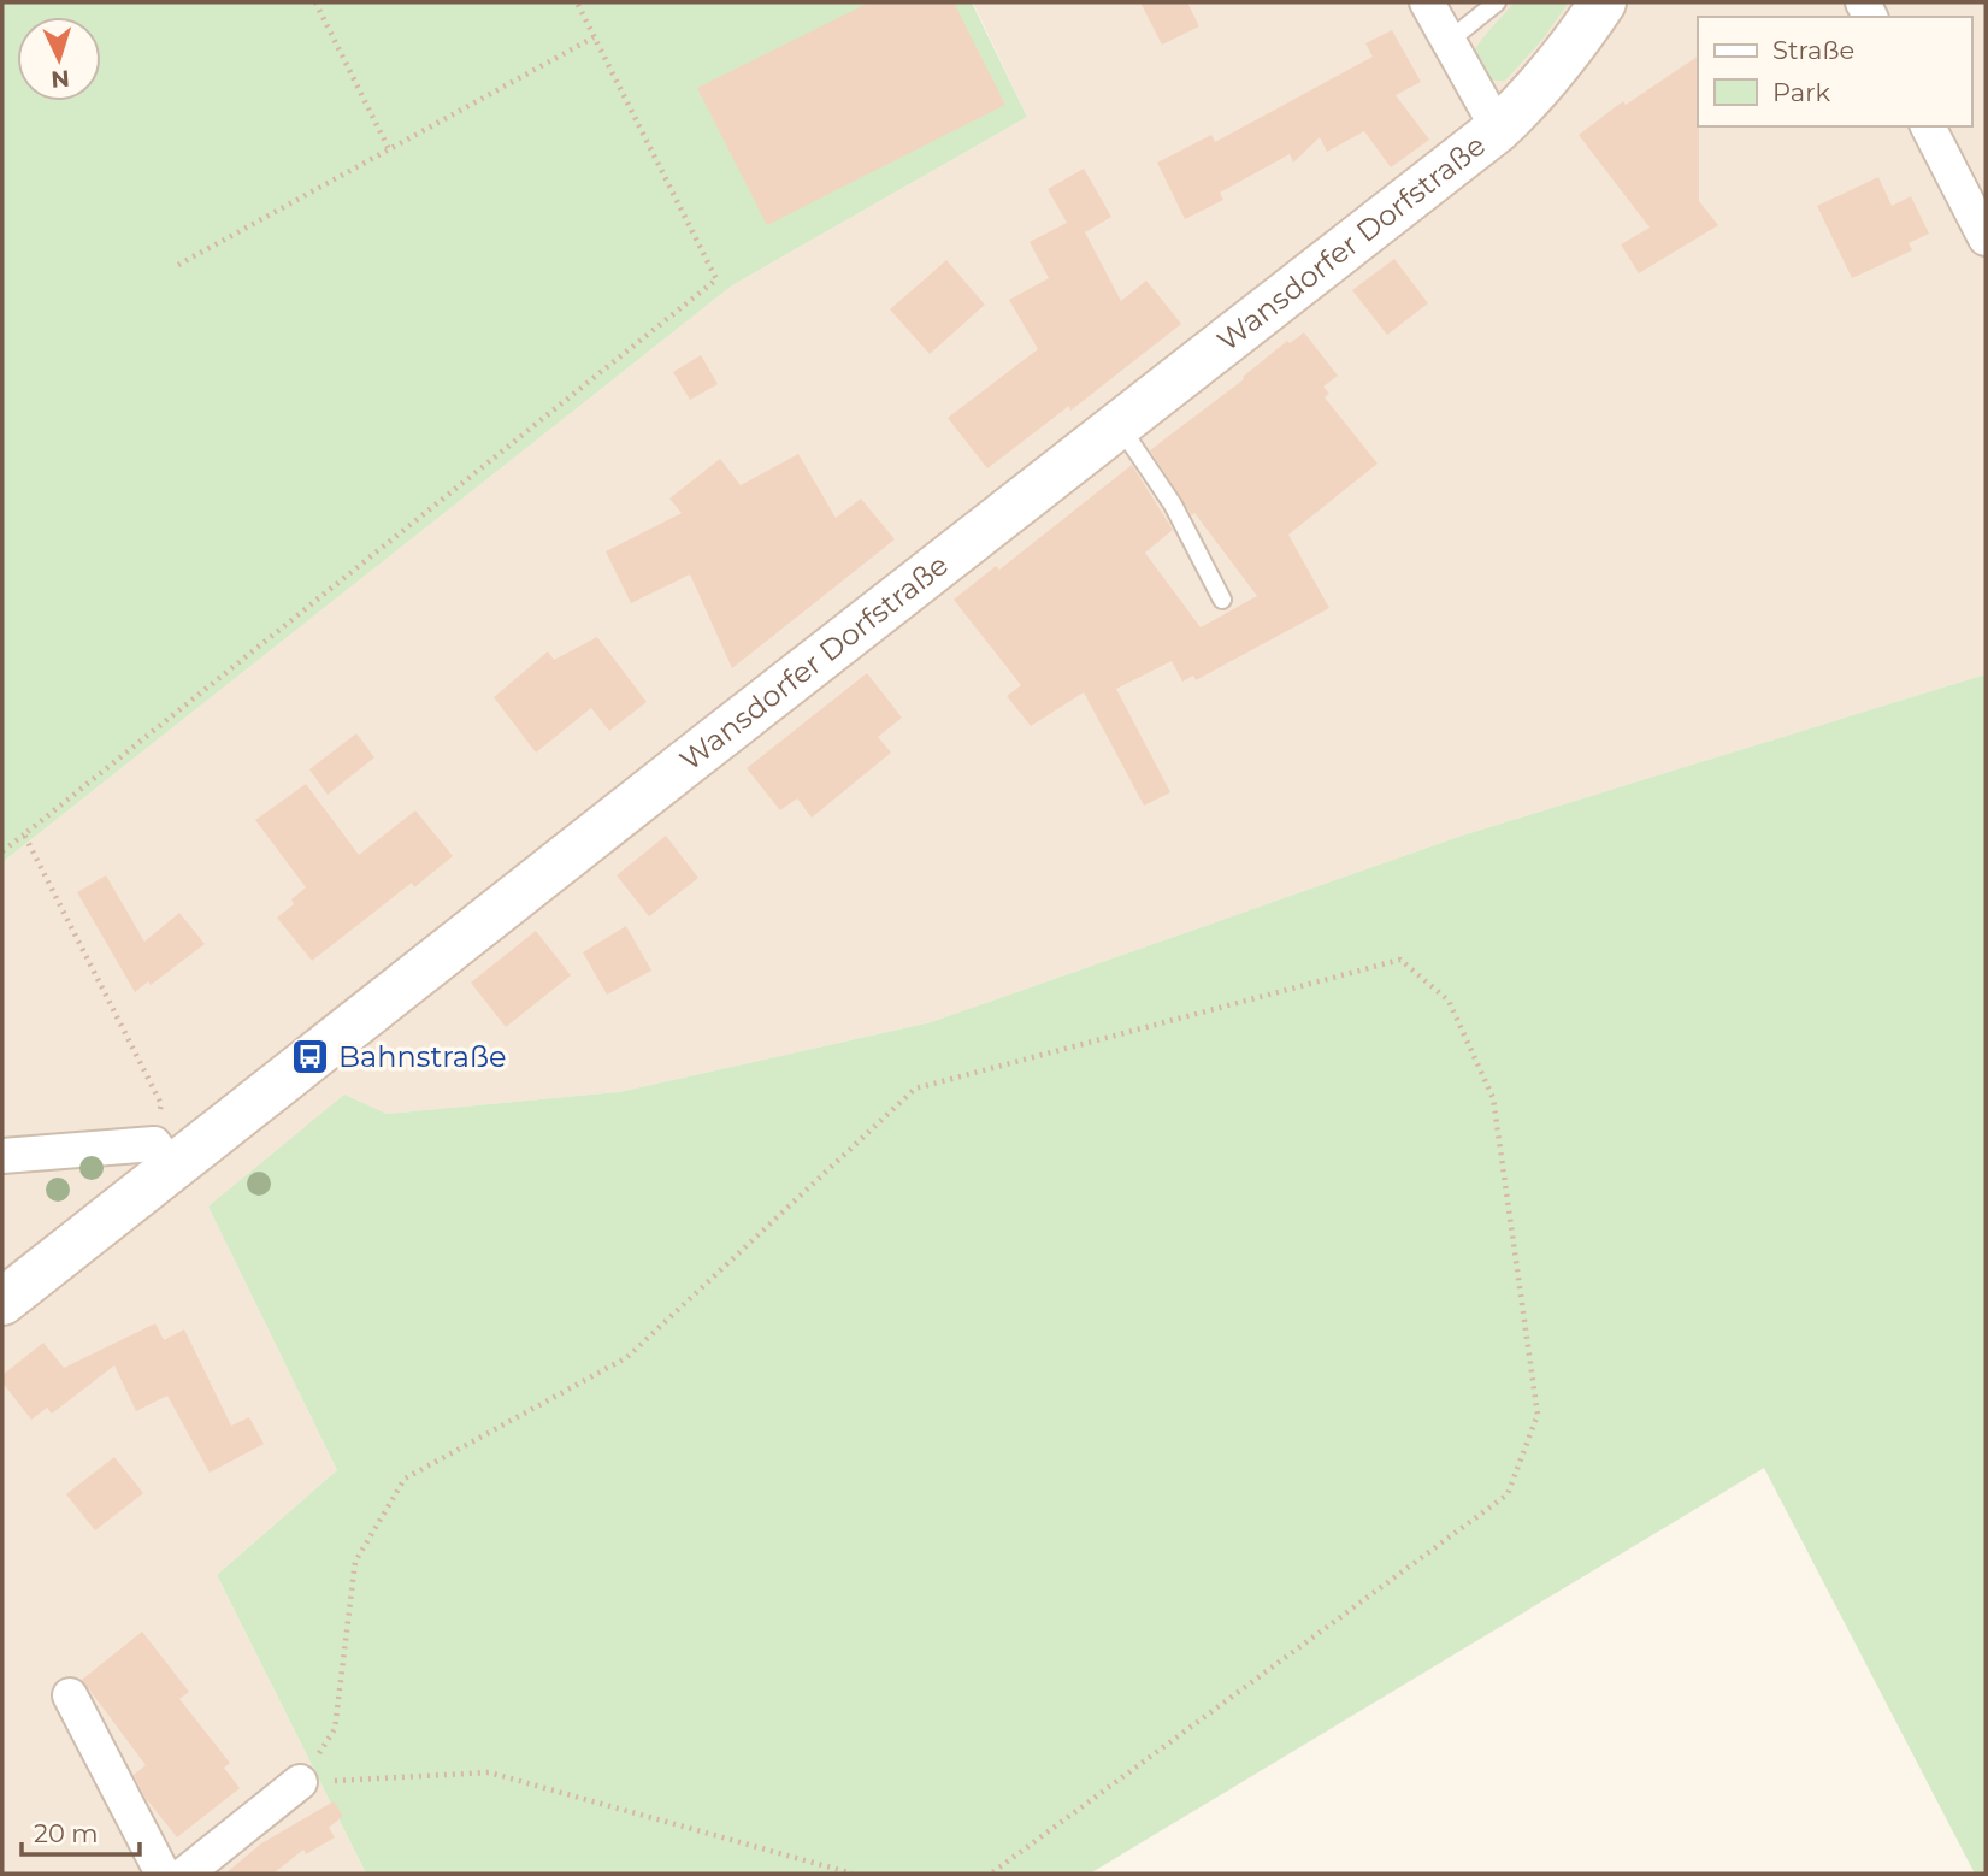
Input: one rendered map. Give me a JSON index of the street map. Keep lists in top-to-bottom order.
{
  "streets": {
    "street": ["Wansdorfer Dorfstraße"]
  },
  "places": {
    "bus stop": ["Bahnstraße"]
  },
  "legend": ["Straße", "Park"],
  "scale_bar": "20 m",
  "north": "bottom"
}
